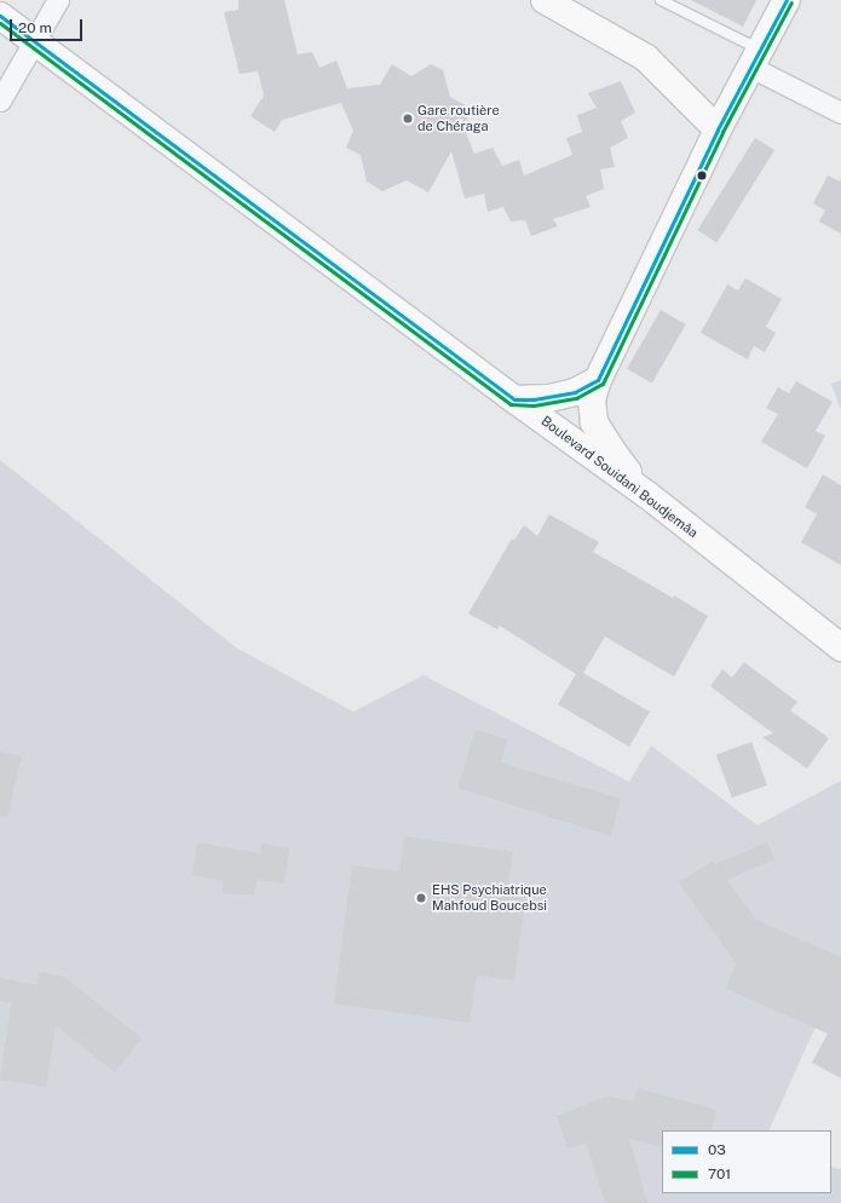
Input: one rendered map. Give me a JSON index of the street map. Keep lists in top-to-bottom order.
{
  "streets": {
    "main road": ["Boulevard Souidani Boudjemâa"]
  },
  "places": ["Gare routière de Chéraga", "EHS Psychiatrique Mahfoud Boucebsi"],
  "lines": ["transit line 03", "transit line 701"],
  "legend": ["03", "701"],
  "scale_bar": "20 m"
}
